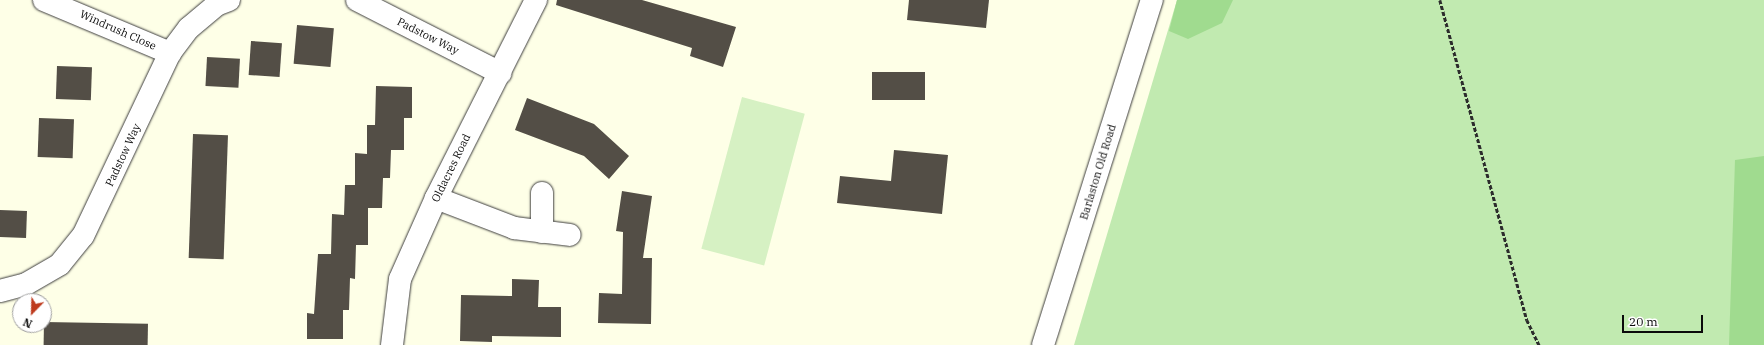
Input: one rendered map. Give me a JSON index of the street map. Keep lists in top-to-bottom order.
{
  "streets": {
    "street": [
      "Windrush Close",
      "Padstow Way",
      "Oldacres Road",
      "Barlaston Old Road"
    ]
  },
  "crossings": [
    ["Windrush Close", "Padstow Way"],
    ["Padstow Way", "Oldacres Road"]
  ],
  "scale_bar": "20 m",
  "north": "bottom left"
}
